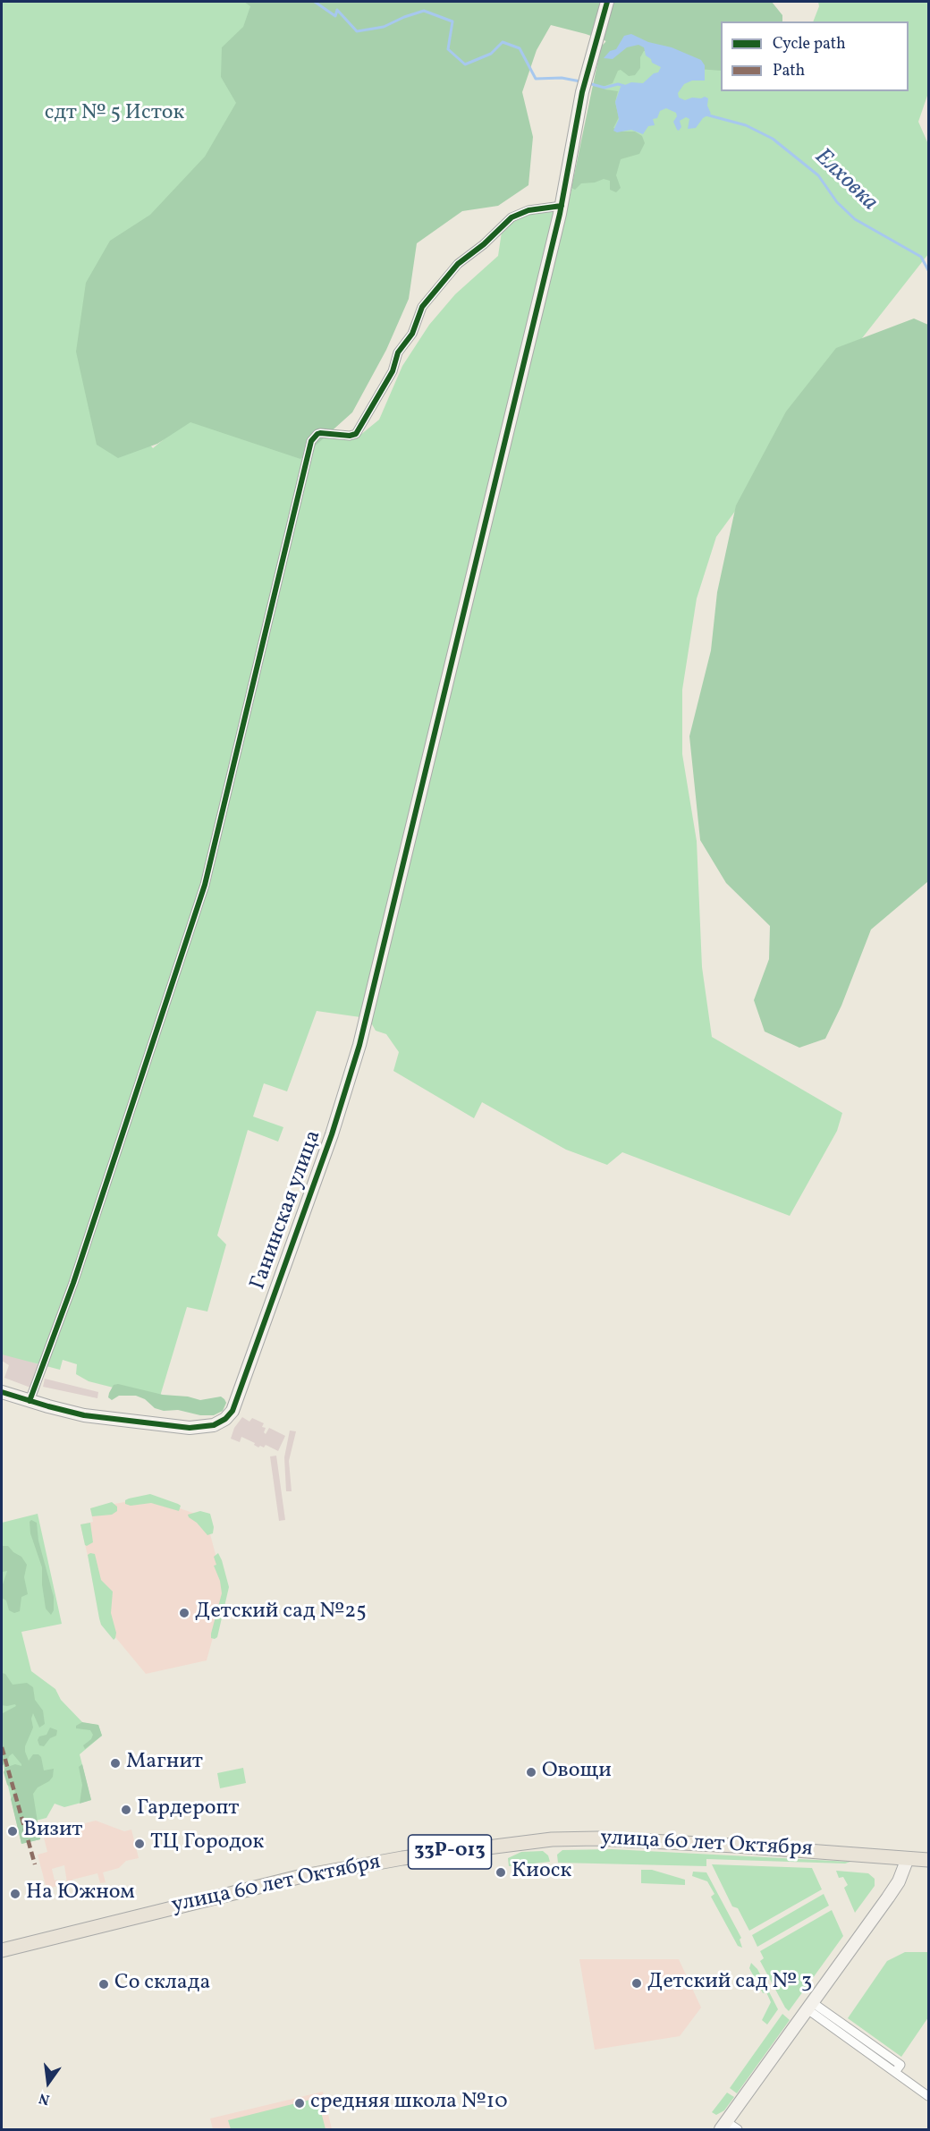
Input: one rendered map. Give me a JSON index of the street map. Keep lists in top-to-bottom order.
{
  "streets": {
    "main road": ["улица 60 лет Октября", "33Р-013"],
    "street": ["Ганинская улица"]
  },
  "crossings": [
    ["улица 60 лет Октября", "33Р-013"]
  ],
  "water": ["Елховка"],
  "parks": ["сдт № 5 Исток"],
  "places": [
    "Детский сад №25",
    "Магнит",
    "Овощи",
    "Гардеропт",
    "Визит",
    "ТЦ Городок",
    "Киоск",
    "На Южном",
    "Детский сад № 3",
    "Со склада",
    "средняя школа №10"
  ],
  "legend": ["Cycle path", "Path"],
  "north": "bottom"
}
